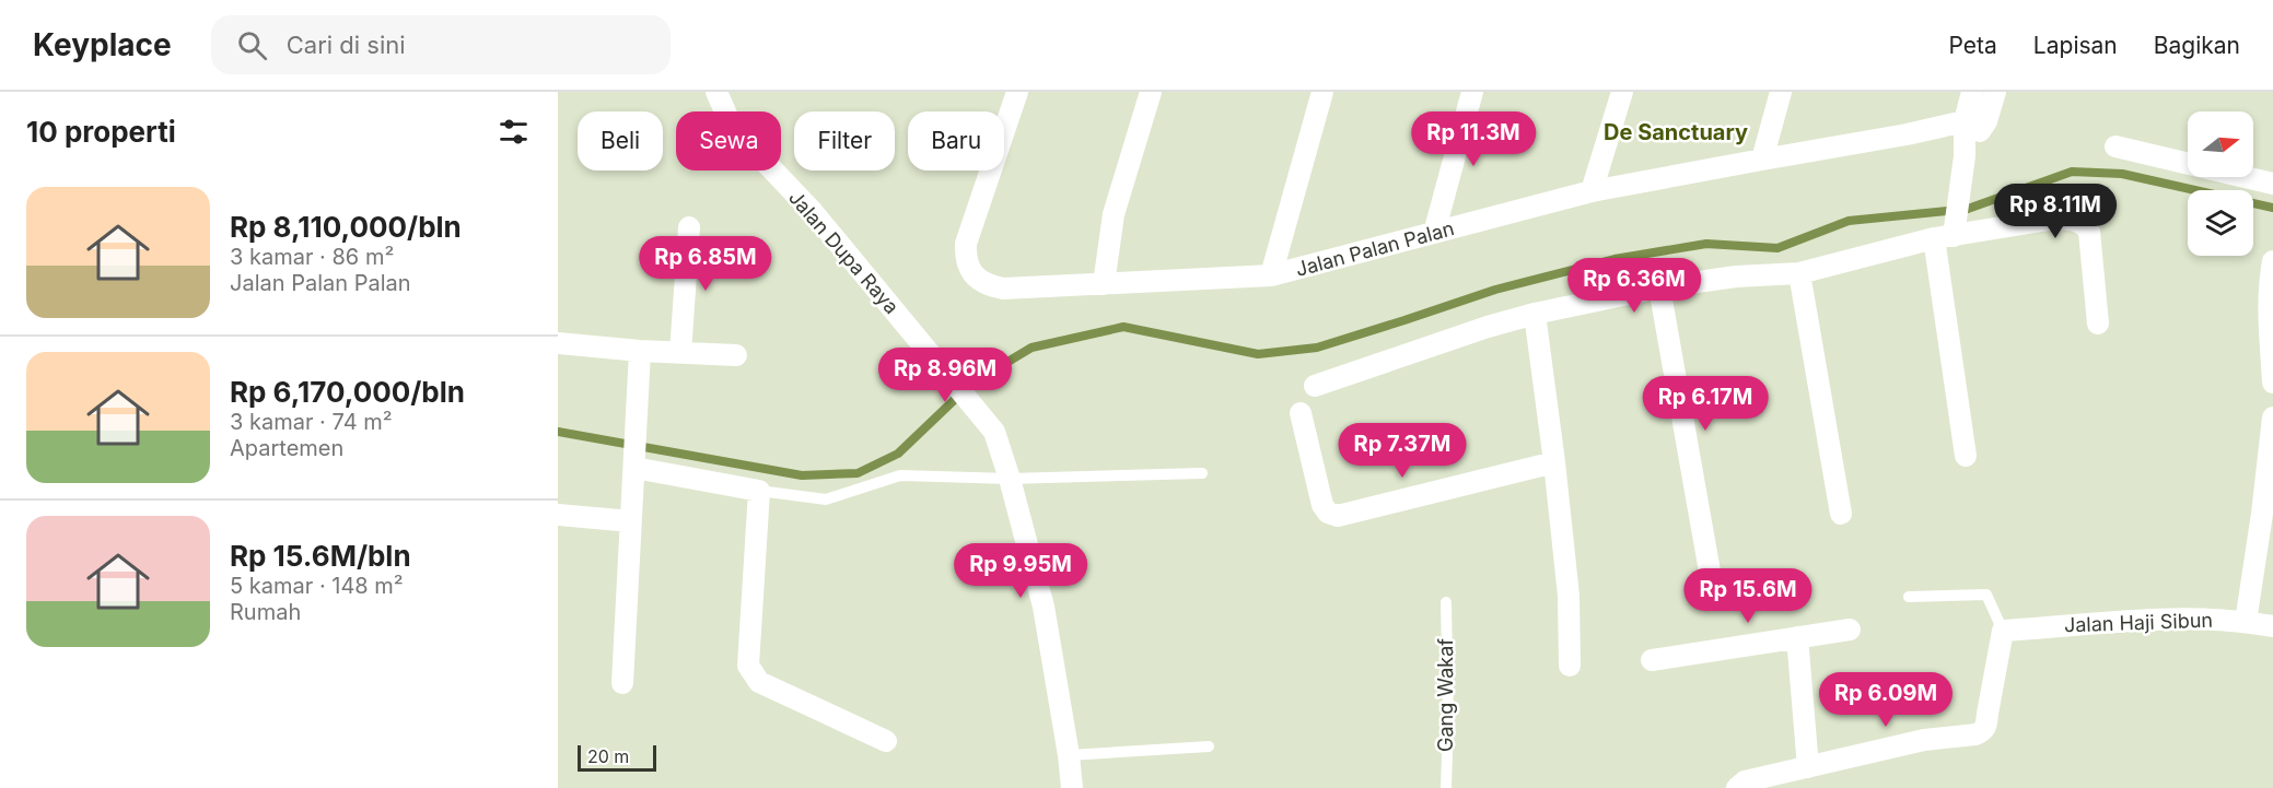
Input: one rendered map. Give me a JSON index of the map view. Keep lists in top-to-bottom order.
{
  "streets": {
    "street": ["Jalan Palan Palan", "Jalan Dupa Raya", "Jalan Haji Sibun"],
    "lane": ["Gang Wakaf"]
  },
  "districts": ["De Sanctuary"],
  "scale_bar": "20 m",
  "north": "right",
  "page": {
    "header": "Keyplace",
    "search": "Cari di sini",
    "nav": ["Peta", "Lapisan", "Bagikan"],
    "heading": "10 properti",
    "price": [
      "Rp 11.3M",
      "Rp 8.11M",
      "Rp 6.85M",
      "Rp 6.36M",
      "Rp 8.96M",
      "Rp 6.17M",
      "Rp 7.37M",
      "Rp 9.95M",
      "Rp 15.6M",
      "Rp 6.09M"
    ],
    "chip": [
      "Beli",
      "Sewa",
      "Filter",
      "Baru"
    ],
    "list": [
      {
        "name": "Rp 8,110,000/bln",
        "note": "3 kamar · 86 m² · Jalan Palan Palan"
      },
      {
        "name": "Rp 6,170,000/bln",
        "note": "3 kamar · 74 m² · Apartemen"
      },
      {
        "name": "Rp 15.6M/bln",
        "note": "5 kamar · 148 m² · Rumah"
      }
    ],
    "scale": "20 m"
  }
}
